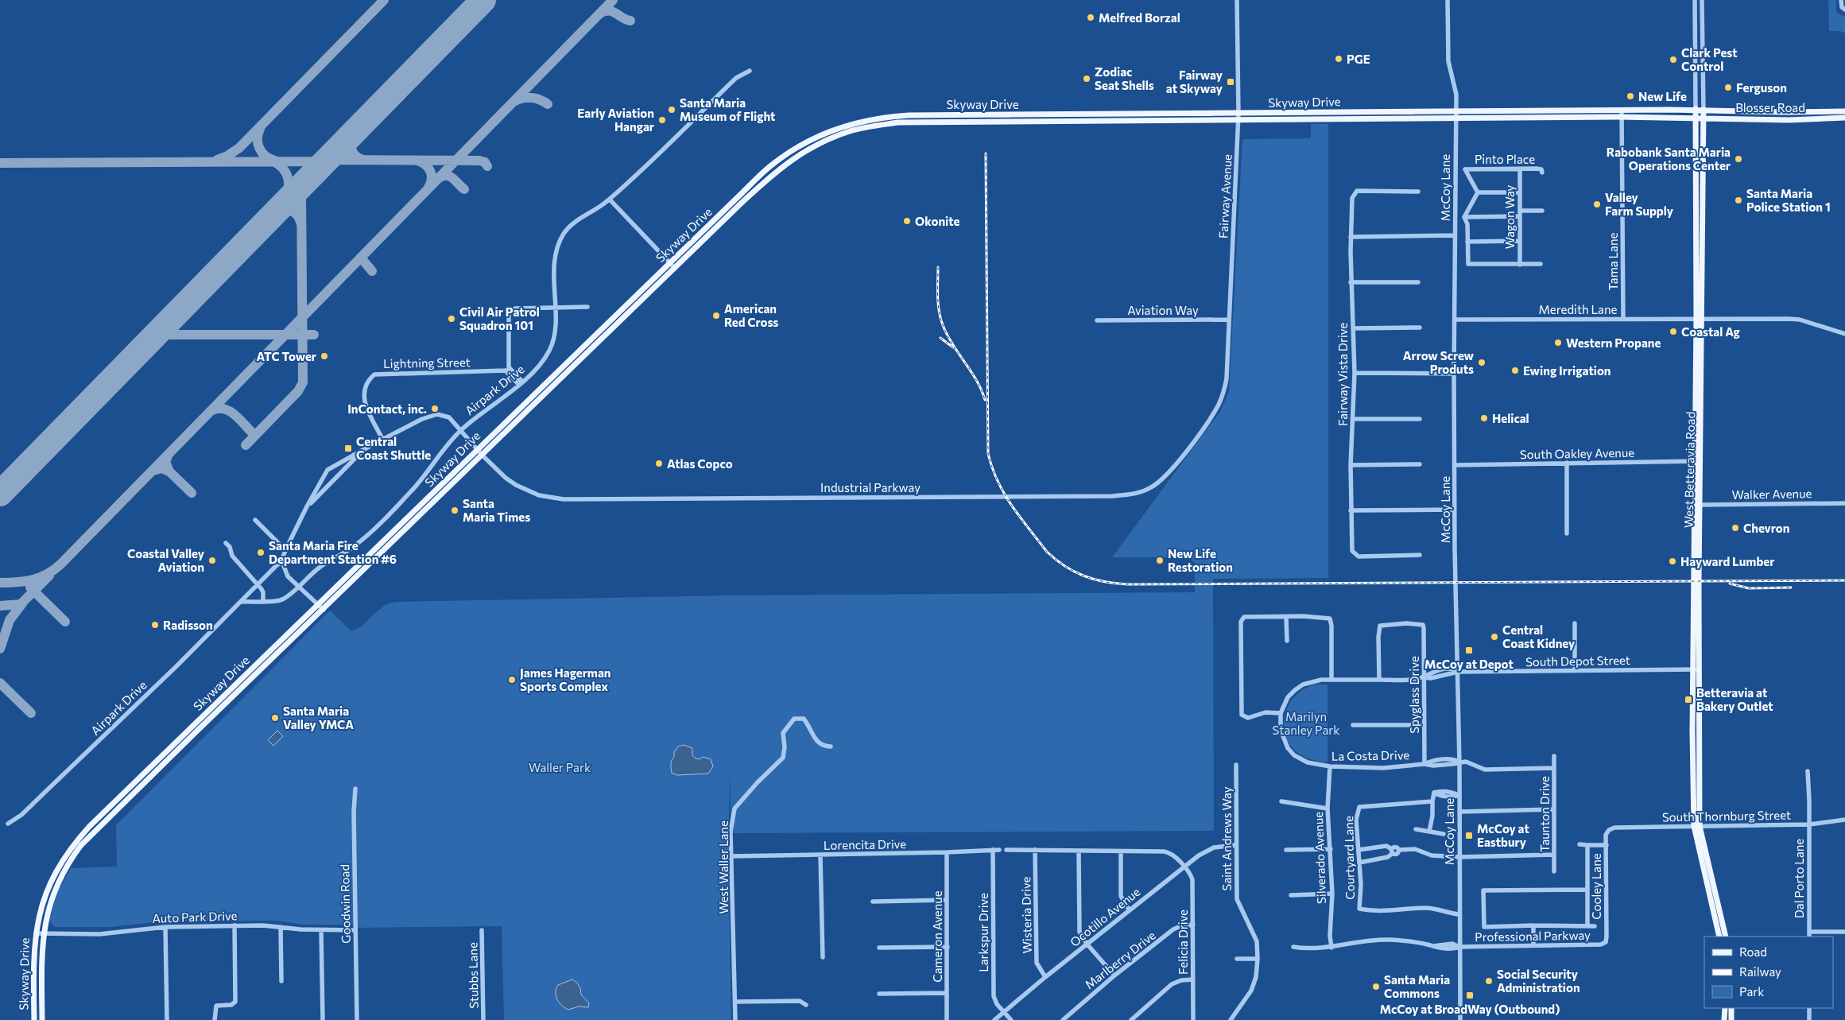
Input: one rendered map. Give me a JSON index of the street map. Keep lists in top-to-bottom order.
{
  "streets": {
    "main road": ["Skyway Drive", "Blosser Road", "West Betteravia Road"],
    "street": [
      "Pinto Place",
      "McCoy Lane",
      "Fairway Avenue",
      "Wagon Way",
      "Tama Lane",
      "Meredith Lane",
      "Aviation Way",
      "Lightning Street",
      "Fairway Vista Drive",
      "Airpark Drive",
      "South Oakley Avenue",
      "Industrial Parkway",
      "Walker Avenue",
      "South Depot Street",
      "Spyglass Drive",
      "La Costa Drive",
      "Taunton Drive",
      "South Thornburg Street",
      "Saint Andrews Way",
      "Lorencita Drive",
      "Silverado Avenue",
      "Courtyard Lane",
      "West Waller Lane",
      "Dal Porto Lane",
      "Cooley Lane",
      "Goodwin Road",
      "Wisteria Drive",
      "Auto Park Drive",
      "Ocotillo Avenue",
      "Larkspur Drive",
      "Professional Parkway",
      "Cameron Avenue",
      "Felicia Drive",
      "Marlberry Drive",
      "Stubbs Lane"
    ]
  },
  "crossings": [
    ["Skyway Drive", "Blosser Road"],
    ["Skyway Drive", "McCoy Lane"],
    ["Skyway Drive", "Fairway Avenue"],
    ["Skyway Drive", "Tama Lane"],
    ["Skyway Drive", "West Betteravia Road"],
    ["Skyway Drive", "Industrial Parkway"],
    ["Skyway Drive", "Auto Park Drive"],
    ["Blosser Road", "West Betteravia Road"],
    ["Pinto Place", "Wagon Way"],
    ["McCoy Lane", "Meredith Lane"],
    ["McCoy Lane", "South Oakley Avenue"],
    ["McCoy Lane", "South Depot Street"],
    ["McCoy Lane", "La Costa Drive"],
    ["McCoy Lane", "Courtyard Lane"],
    ["McCoy Lane", "Professional Parkway"],
    ["Fairway Avenue", "Aviation Way"],
    ["Fairway Avenue", "Industrial Parkway"],
    ["Tama Lane", "Meredith Lane"],
    ["Meredith Lane", "West Betteravia Road"],
    ["Lightning Street", "Industrial Parkway"],
    ["Airpark Drive", "Industrial Parkway"],
    ["South Oakley Avenue", "West Betteravia Road"],
    ["West Betteravia Road", "Walker Avenue"],
    ["West Betteravia Road", "South Depot Street"],
    ["West Betteravia Road", "South Thornburg Street"],
    ["South Depot Street", "Spyglass Drive"],
    ["Spyglass Drive", "La Costa Drive"],
    ["La Costa Drive", "Silverado Avenue"],
    ["South Thornburg Street", "Dal Porto Lane"],
    ["South Thornburg Street", "Cooley Lane"],
    ["Saint Andrews Way", "Ocotillo Avenue"],
    ["Lorencita Drive", "West Waller Lane"],
    ["Lorencita Drive", "Larkspur Drive"],
    ["Lorencita Drive", "Cameron Avenue"],
    ["Silverado Avenue", "Professional Parkway"],
    ["Cooley Lane", "Professional Parkway"],
    ["Goodwin Road", "Auto Park Drive"],
    ["Wisteria Drive", "Ocotillo Avenue"],
    ["Ocotillo Avenue", "Larkspur Drive"],
    ["Ocotillo Avenue", "Felicia Drive"],
    ["Felicia Drive", "Marlberry Drive"]
  ],
  "parks": ["Marilyn Stanley Park", "Waller Park"],
  "places": {
    "other": [
      "Melfred Borzal",
      "PGE",
      "Clark Pest Control",
      "Zodiac Seat Shells",
      "Ferguson",
      "New Life",
      "Santa Maria Museum of Flight",
      "Early Aviation Hangar",
      "Rabobank Santa Maria Operations Center",
      "Santa Maria Police Station 1",
      "Valley Farm Supply",
      "Okonite",
      "American Red Cross",
      "Civil Air Patrol Squadron 101",
      "Coastal Ag",
      "Western Propane",
      "ATC Tower",
      "Arrow Screw Produts",
      "Ewing Irrigation",
      "InContact, inc.",
      "Helical",
      "Atlas Copco",
      "Santa Maria Times",
      "Chevron",
      "Santa Maria Fire Department Station #6",
      "Coastal Valley Aviation",
      "New Life Restoration",
      "Hayward Lumber",
      "Radisson",
      "Central Coast Kidney",
      "James Hagerman Sports Complex",
      "Santa Maria Valley YMCA",
      "Social Security Administration",
      "Santa Maria Commons"
    ],
    "transit": [
      "Fairway at Skyway",
      "Central Coast Shuttle",
      "McCoy at Depot",
      "Betteravia at Bakery Outlet",
      "McCoy at Eastbury",
      "McCoy at BroadWay (Outbound)"
    ]
  },
  "legend": ["Road", "Railway", "Park"]
}
